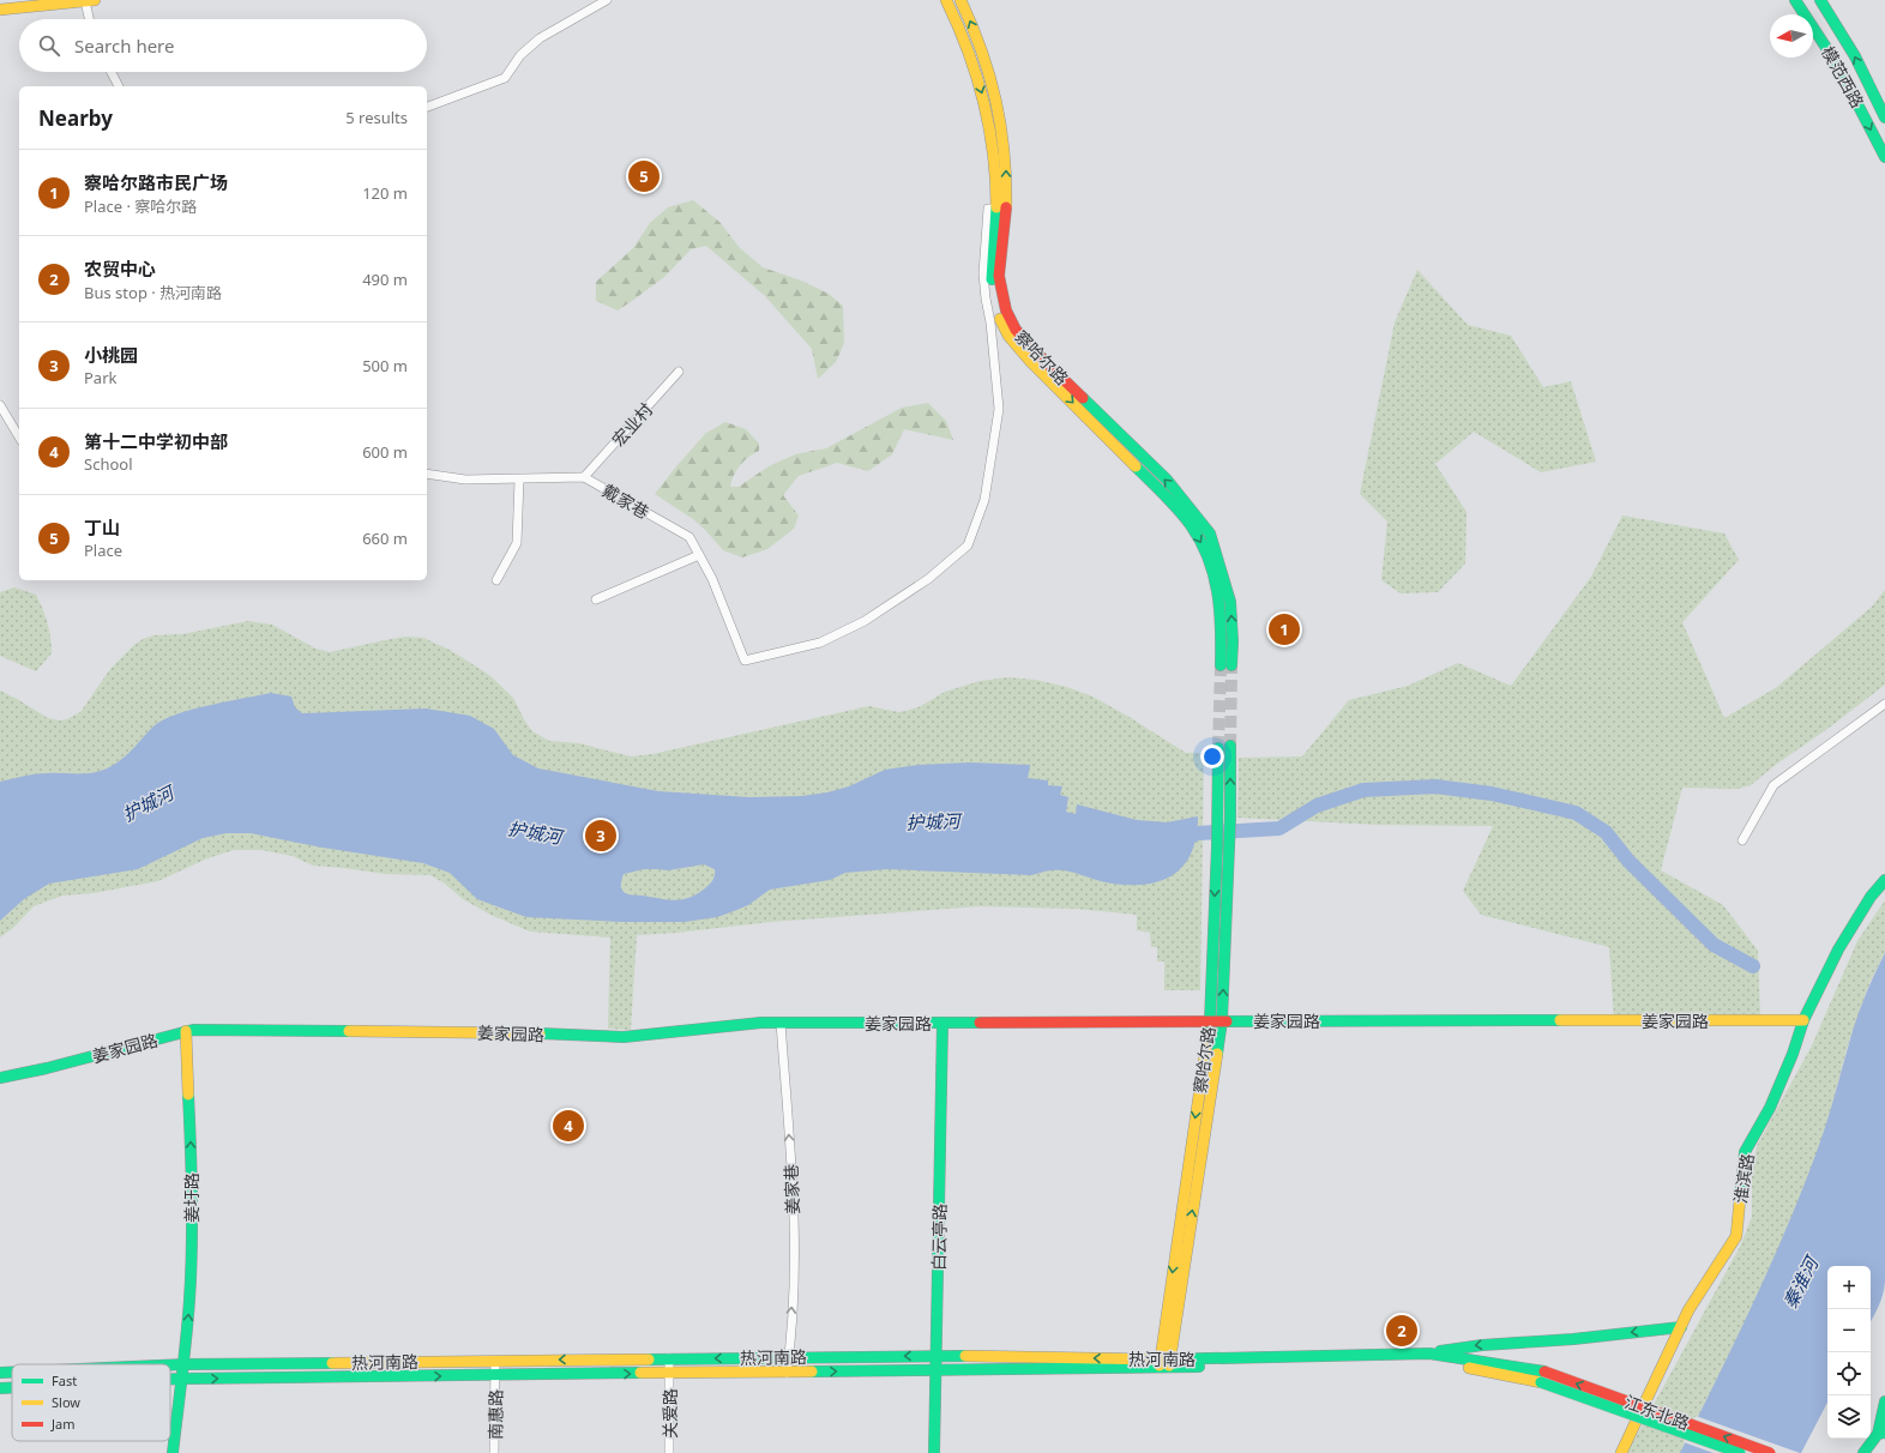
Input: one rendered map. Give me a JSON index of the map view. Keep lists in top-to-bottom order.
{
  "streets": {
    "main road": [
      "模范西路",
      "察哈尔路",
      "姜家园路",
      "淮滨路",
      "姜圩路",
      "白云亭路",
      "热河南路",
      "江东北路"
    ],
    "street": [
      "宏业村",
      "戴家巷",
      "姜家巷",
      "关爱路",
      "南惠路"
    ]
  },
  "crossings": [
    ["察哈尔路", "戴家巷"],
    ["察哈尔路", "姜家园路"],
    ["察哈尔路", "热河南路"],
    ["宏业村", "戴家巷"],
    ["姜家园路", "淮滨路"],
    ["姜家园路", "姜家巷"],
    ["姜家园路", "姜圩路"],
    ["姜家园路", "白云亭路"],
    ["姜家巷", "热河南路"],
    ["姜圩路", "热河南路"],
    ["白云亭路", "热河南路"],
    ["热河南路", "江东北路"],
    ["热河南路", "关爱路"],
    ["热河南路", "南惠路"]
  ],
  "one_way": ["姜家巷", "姜圩路"],
  "water": ["护城河", "秦淮河"],
  "legend": ["Fast", "Slow", "Jam"],
  "north": "left",
  "page": {
    "search": "Search here",
    "heading": ["Nearby", "5 results"],
    "list": [
      {
        "mark": "1",
        "name": "察哈尔路市民广场",
        "note": "Place · 察哈尔路",
        "value": "120 m"
      },
      {
        "mark": "2",
        "name": "农贸中心",
        "note": "Bus stop · 热河南路",
        "value": "490 m"
      },
      {
        "mark": "3",
        "name": "小桃园",
        "note": "Park",
        "value": "500 m"
      },
      {
        "mark": "4",
        "name": "第十二中学初中部",
        "note": "School",
        "value": "600 m"
      },
      {
        "mark": "5",
        "name": "丁山",
        "note": "Place",
        "value": "660 m"
      }
    ],
    "pins": [
      "5",
      "1",
      "3",
      "4",
      "2"
    ],
    "map_buttons": ["+", "−"]
  }
}
